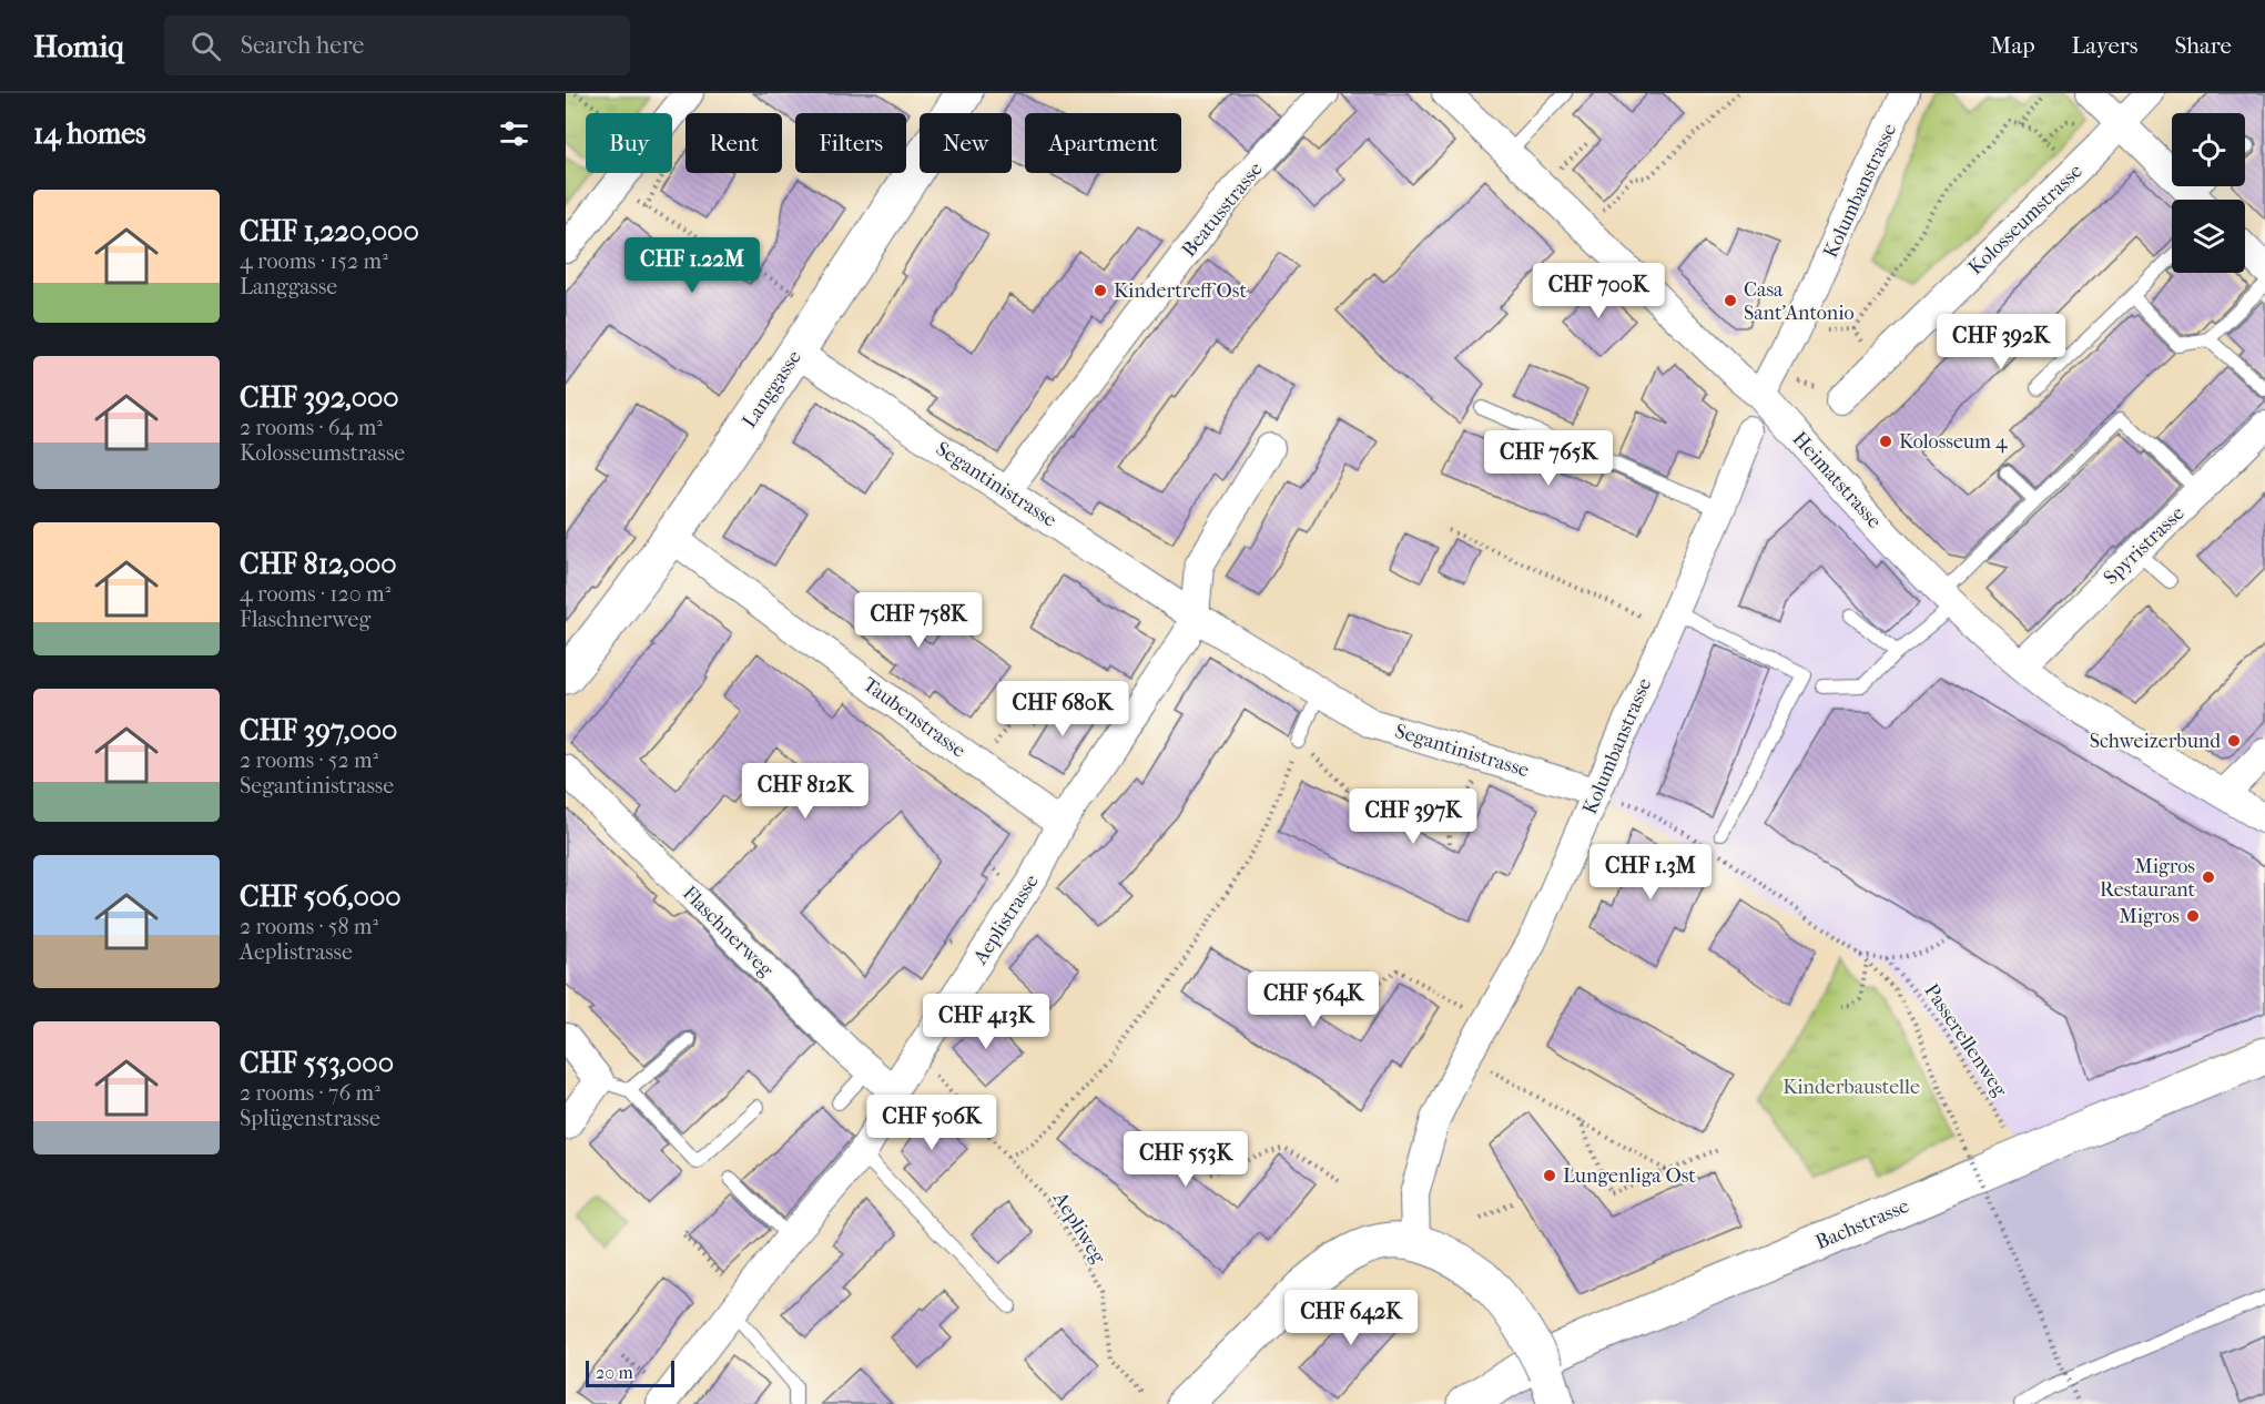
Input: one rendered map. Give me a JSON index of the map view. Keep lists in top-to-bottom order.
{
  "streets": {
    "main road": ["Langgasse", "Bachstrasse"],
    "street": [
      "Kolumbanstrasse",
      "Beatusstrasse",
      "Kolosseumstrasse",
      "Heimatstrasse",
      "Segantinistrasse",
      "Spyristrasse",
      "Taubenstrasse",
      "Aeplistrasse",
      "Flaschnerweg"
    ],
    "path": ["Passerellenweg", "Aepliweg"]
  },
  "crossings": [
    ["Kolumbanstrasse", "Heimatstrasse"],
    ["Kolumbanstrasse", "Segantinistrasse"],
    ["Beatusstrasse", "Segantinistrasse"],
    ["Langgasse", "Segantinistrasse"],
    ["Langgasse", "Taubenstrasse"],
    ["Heimatstrasse", "Spyristrasse"],
    ["Segantinistrasse", "Aeplistrasse"],
    ["Taubenstrasse", "Aeplistrasse"],
    ["Aeplistrasse", "Flaschnerweg"]
  ],
  "parks": ["Kinderbaustelle"],
  "places": [
    "Kindertreff Ost",
    "Casa Sant'Antonio",
    "Kolosseum 4",
    "Schweizerbund",
    "Migros Restaurant",
    "Migros",
    "Lungenliga Ost"
  ],
  "scale_bar": "20 m",
  "page": {
    "header": "Homiq",
    "search": "Search here",
    "nav": ["Map", "Layers", "Share"],
    "heading": "14 homes",
    "chip": [
      "Buy",
      "Rent",
      "Filters",
      "New",
      "Apartment"
    ],
    "list": [
      {
        "name": "CHF 1,220,000",
        "note": "4 rooms · 152 m² · Langgasse"
      },
      {
        "name": "CHF 392,000",
        "note": "2 rooms · 64 m² · Kolosseumstrasse"
      },
      {
        "name": "CHF 812,000",
        "note": "4 rooms · 120 m² · Flaschnerweg"
      },
      {
        "name": "CHF 397,000",
        "note": "2 rooms · 52 m² · Segantinistrasse"
      },
      {
        "name": "CHF 506,000",
        "note": "2 rooms · 58 m² · Aeplistrasse"
      },
      {
        "name": "CHF 553,000",
        "note": "2 rooms · 76 m² · Splügenstrasse"
      }
    ],
    "price": [
      "CHF 1.22M",
      "CHF 700K",
      "CHF 392K",
      "CHF 765K",
      "CHF 758K",
      "CHF 680K",
      "CHF 812K",
      "CHF 397K",
      "CHF 1.3M",
      "CHF 564K",
      "CHF 413K",
      "CHF 506K",
      "CHF 553K",
      "CHF 642K"
    ],
    "scale": "20 m"
  }
}
